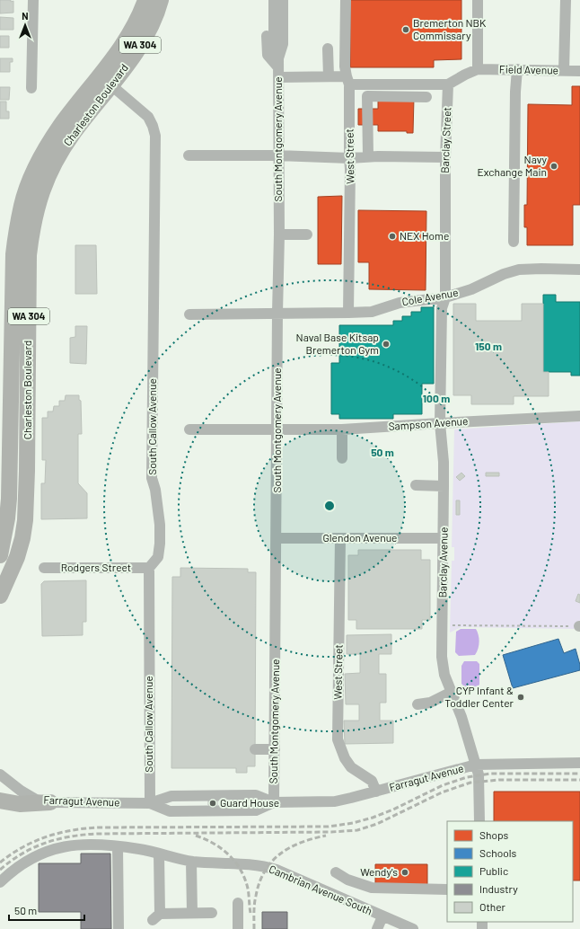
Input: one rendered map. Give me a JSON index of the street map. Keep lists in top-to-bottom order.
{
  "streets": {
    "highway": ["WA 304", "Charleston Boulevard"],
    "street": [
      "Field Avenue",
      "South Montgomery Avenue",
      "Barclay Street",
      "West Street",
      "Cole Avenue",
      "Sampson Avenue",
      "South Callow Avenue",
      "Glendon Avenue",
      "Barclay Avenue",
      "Rodgers Street",
      "Farragut Avenue",
      "Cambrian Avenue South"
    ]
  },
  "crossings": [
    ["Charleston Boulevard", "South Callow Avenue"],
    ["South Montgomery Avenue", "Cole Avenue"],
    ["South Montgomery Avenue", "Sampson Avenue"],
    ["South Montgomery Avenue", "Glendon Avenue"],
    ["South Montgomery Avenue", "Farragut Avenue"],
    ["Barclay Street", "Cole Avenue"],
    ["Barclay Street", "Barclay Avenue"],
    ["West Street", "Cole Avenue"],
    ["West Street", "Glendon Avenue"],
    ["West Street", "Farragut Avenue"],
    ["Cole Avenue", "Barclay Avenue"],
    ["Sampson Avenue", "Barclay Avenue"],
    ["South Callow Avenue", "Rodgers Street"],
    ["South Callow Avenue", "Farragut Avenue"],
    ["Glendon Avenue", "Barclay Avenue"],
    ["Barclay Avenue", "Farragut Avenue"]
  ],
  "places": [
    "Bremerton NBK Commissary",
    "Navy Exchange Main",
    "NEX Home",
    "Naval Base Kitsap Bremerton Gym",
    "CYP Infant & Toddler Center",
    "Guard House",
    "Wendy's"
  ],
  "legend": [
    "Shops",
    "Schools",
    "Public",
    "Industry",
    "Other"
  ],
  "scale_bar": "50 m",
  "north": "top",
  "rings": ["150 m", "100 m", "50 m"]
}
